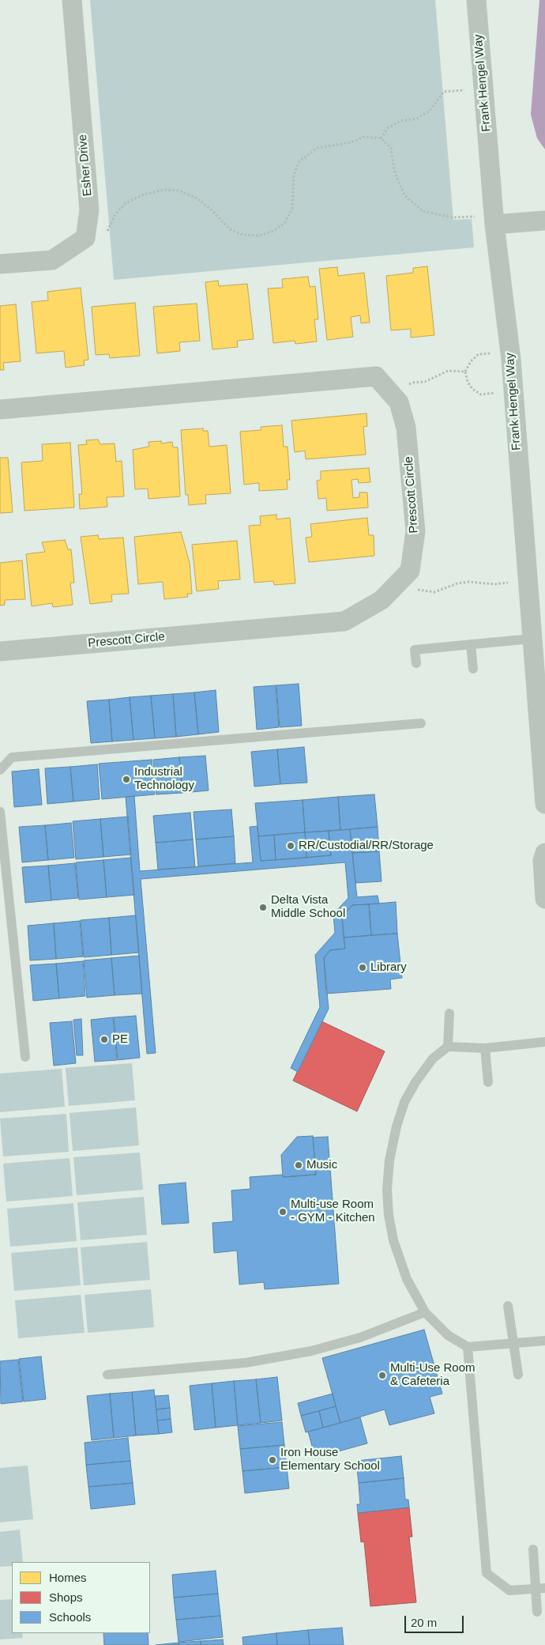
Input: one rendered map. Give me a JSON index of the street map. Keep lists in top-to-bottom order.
{
  "streets": {
    "street": ["Frank Hengel Way", "Esher Drive", "Prescott Circle"]
  },
  "places": [
    "Industrial Technology",
    "RR/Custodial/RR/Storage",
    "Delta Vista Middle School",
    "Library",
    "PE",
    "Music",
    "Multi-use Room - GYM - Kitchen",
    "Multi-Use Room & Cafeteria",
    "Iron House Elementary School"
  ],
  "legend": ["Homes", "Shops", "Schools"],
  "scale_bar": "20 m"
}
